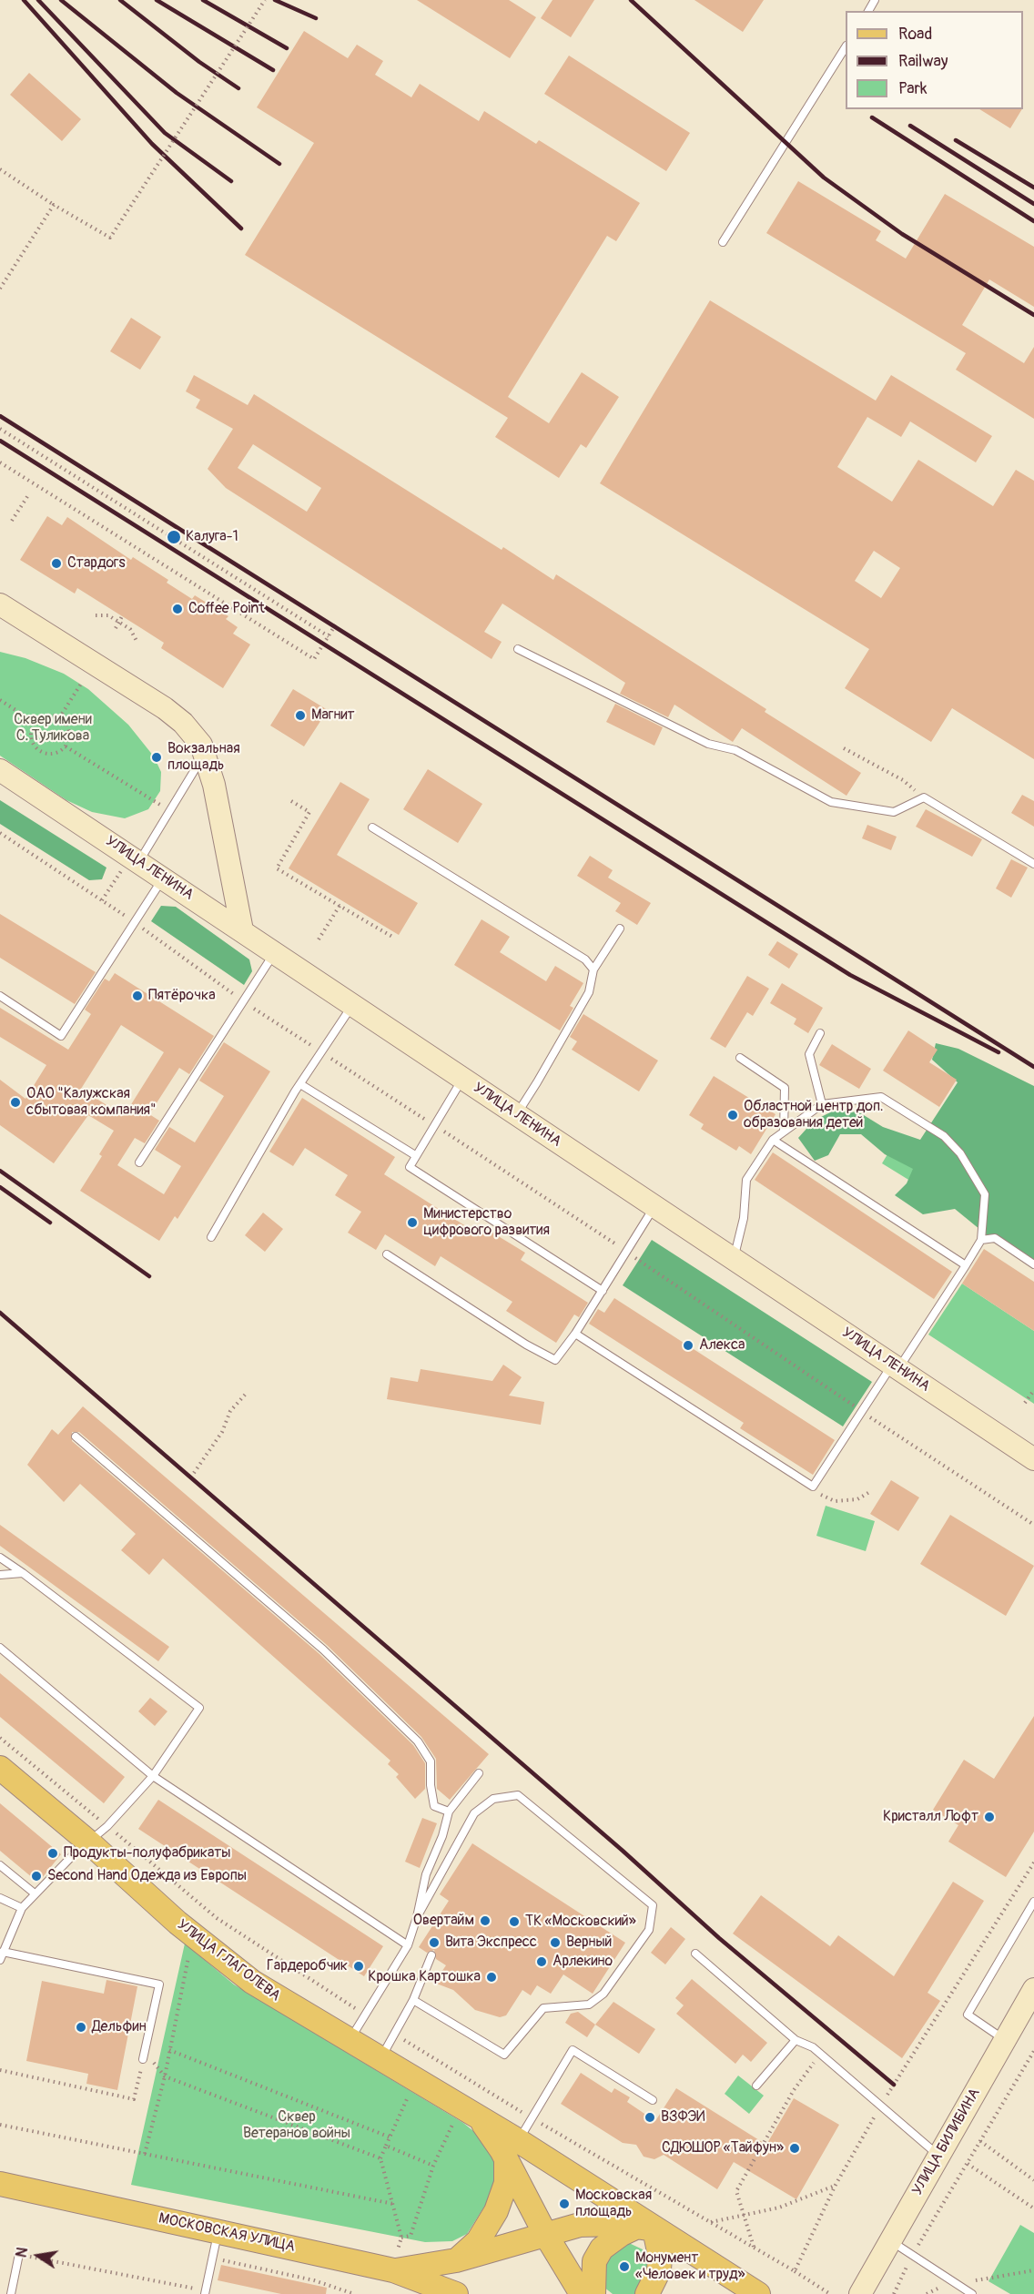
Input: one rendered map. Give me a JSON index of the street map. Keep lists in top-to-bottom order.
{
  "streets": {
    "main road": [
      "УЛИЦА ЛЕНИНА",
      "УЛИЦА ГЛАГОЛЕВА",
      "УЛИЦА БИЛИБИНА",
      "МОСКОВСКАЯ УЛИЦА"
    ]
  },
  "parks": ["Сквер имени С. Туликова", "Сквер Ветеранов войны"],
  "places": [
    "Калуга-1",
    "Стардогs",
    "Coffee Point",
    "Магнит",
    "Вокзальная площадь",
    "Пятёрочка",
    "ОАО \"Калужская сбытовая компания\"",
    "Областной центр доп. образования детей",
    "Министерство цифрового развития",
    "Алекса",
    "Кристалл Лофт",
    "Продукты-полуфабрикаты",
    "Second Hand Одежда из Европы",
    "Овертайм",
    "ТК «Московский»",
    "Вита Экспресс",
    "Верный",
    "Арлекино",
    "Гардеробчик",
    "Крошка Картошка",
    "Дельфин",
    "ВЗФЭИ",
    "СДЮШОР «Тайфун»",
    "Московская площадь",
    "Монумент «Человек и труд»"
  ],
  "legend": ["Road", "Railway", "Park"],
  "north": "left"
}
